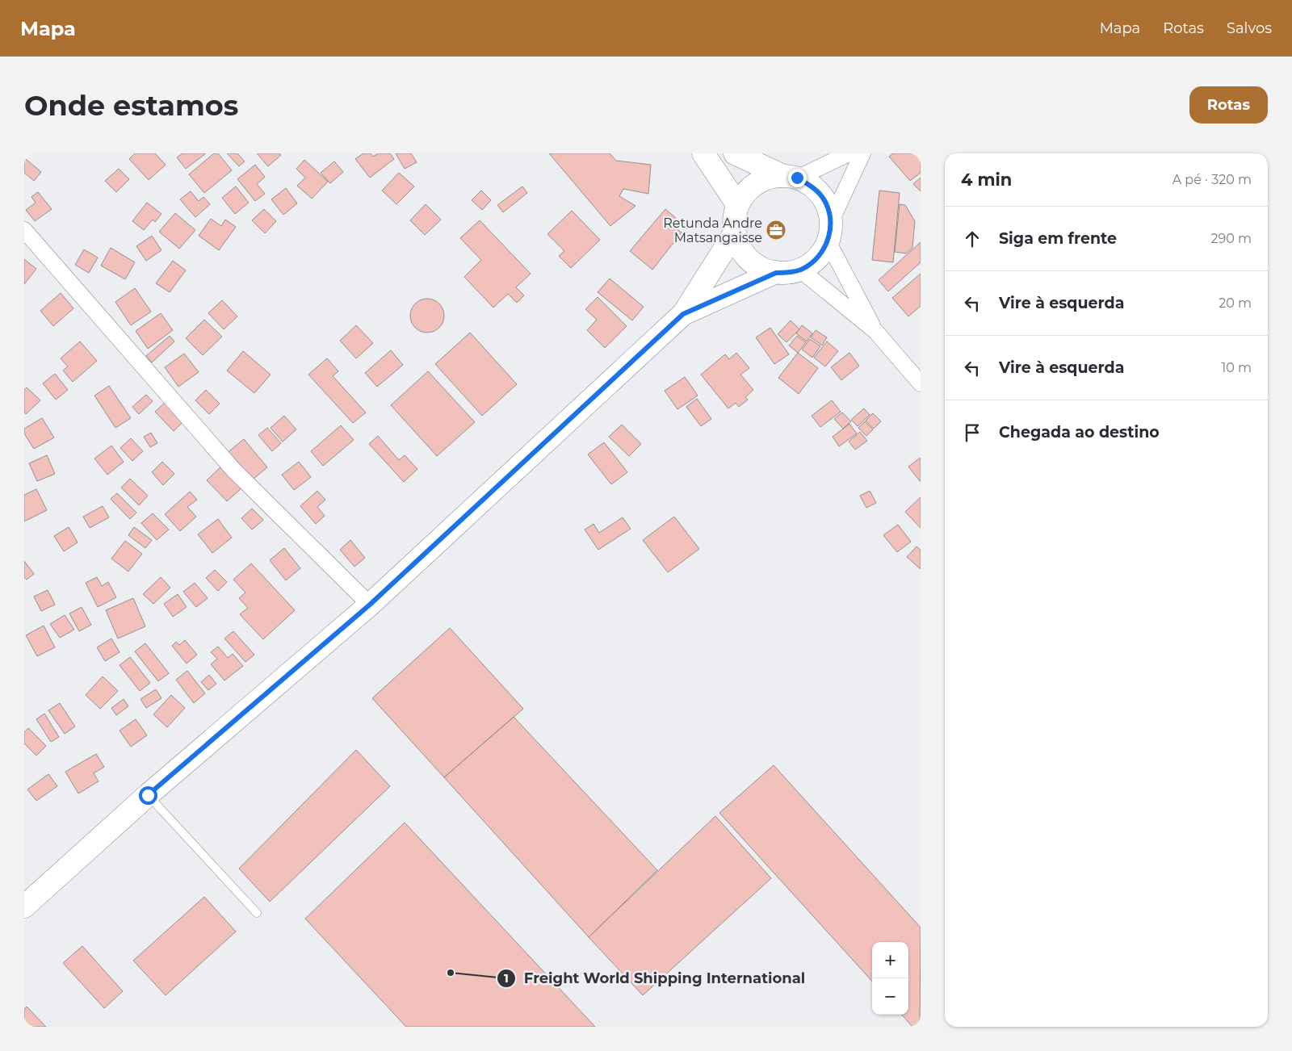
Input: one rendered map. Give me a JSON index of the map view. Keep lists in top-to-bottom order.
{
  "places": {
    "office": ["Retunda Andre Matsangaisse"],
    "other": ["Freight World Shipping International"]
  },
  "page": {
    "header": "Mapa",
    "nav": ["Mapa", "Rotas", "Salvos"],
    "buttons": "Rotas",
    "title": "Onde estamos",
    "heading": ["4 min", "A pé · 320 m"],
    "list": [
      ["Siga em frente", "290 m"],
      ["Vire à esquerda", "20 m"],
      ["Vire à esquerda", "10 m"],
      "Chegada ao destino"
    ],
    "map_buttons": ["+", "−"]
  }
}
